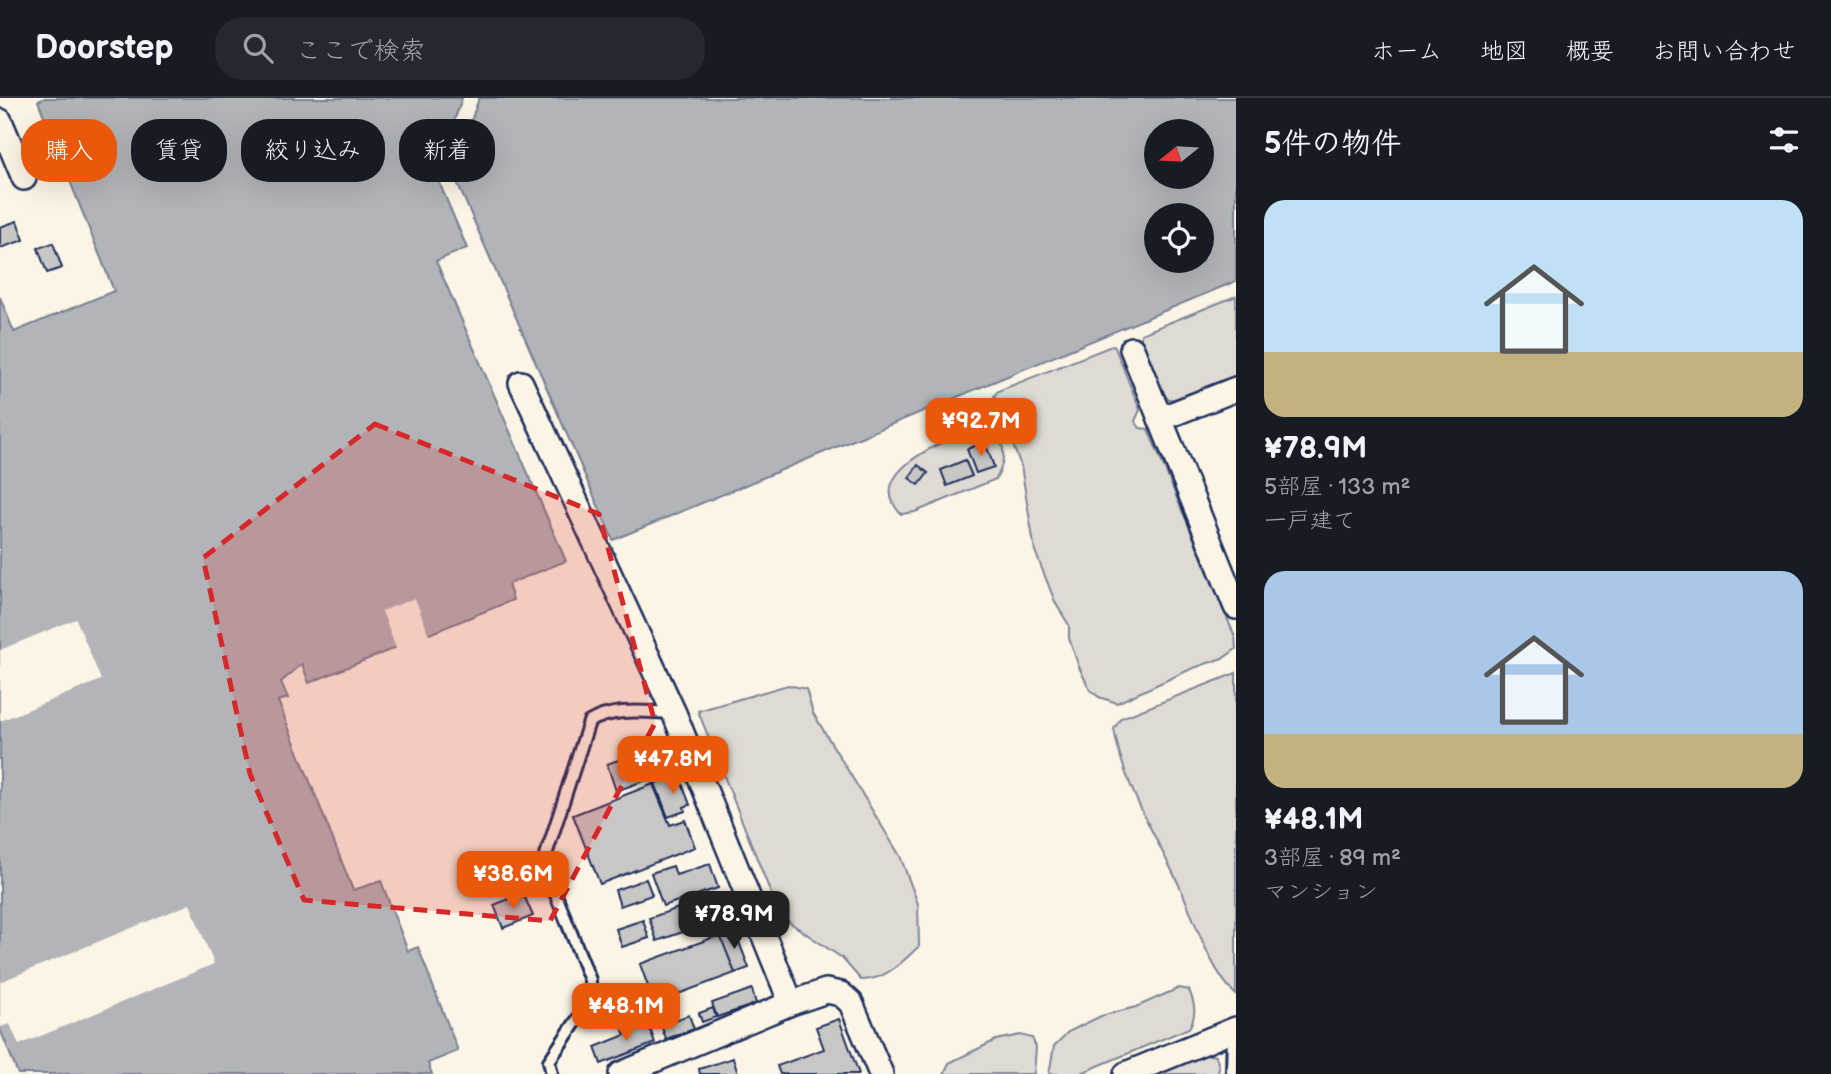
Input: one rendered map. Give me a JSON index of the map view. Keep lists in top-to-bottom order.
{
  "north": "left",
  "page": {
    "header": "Doorstep",
    "search": "ここで検索",
    "nav": [
      "ホーム",
      "地図",
      "概要",
      "お問い合わせ"
    ],
    "heading": "5件の物件",
    "chip": [
      "購入",
      "賃貸",
      "絞り込み",
      "新着"
    ],
    "list": [
      {
        "name": "¥78.9M",
        "note": "5部屋 · 133 m² · 一戸建て"
      },
      {
        "name": "¥48.1M",
        "note": "3部屋 · 89 m² · マンション"
      }
    ],
    "price": [
      "¥92.7M",
      "¥47.8M",
      "¥38.6M",
      "¥78.9M",
      "¥48.1M"
    ]
  }
}
